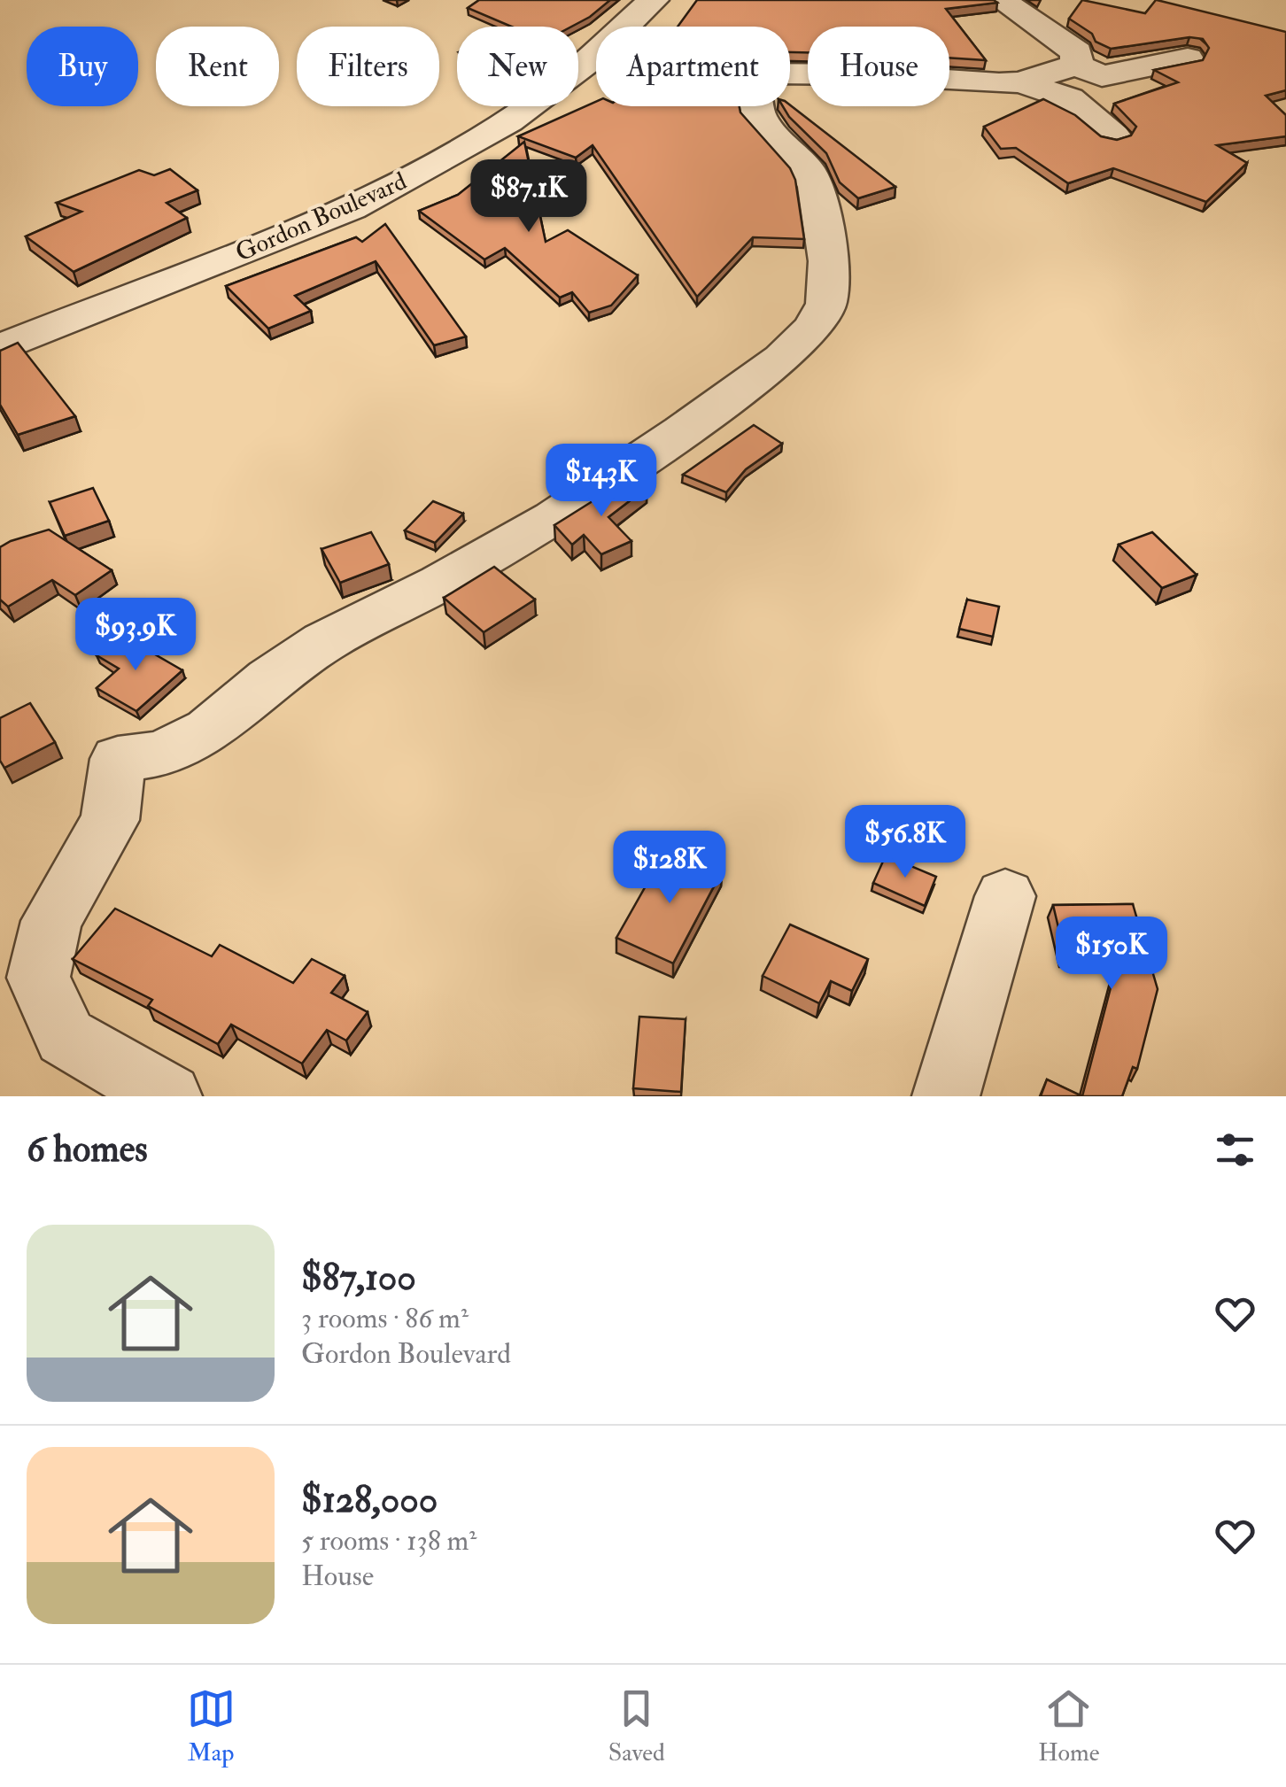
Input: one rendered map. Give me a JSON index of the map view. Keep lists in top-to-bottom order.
{
  "streets": {
    "street": ["Gordon Boulevard"]
  },
  "page": {
    "chip": [
      "Buy",
      "Rent",
      "Filters",
      "New",
      "Apartment",
      "House"
    ],
    "price": [
      "$87.1K",
      "$143K",
      "$93.9K",
      "$56.8K",
      "$128K",
      "$150K"
    ],
    "heading": "6 homes",
    "list": [
      {
        "name": "$87,100",
        "note": "3 rooms · 86 m² · Gordon Boulevard"
      },
      {
        "name": "$128,000",
        "note": "5 rooms · 138 m² · House"
      }
    ],
    "tabs": ["Map", "Saved", "Home"]
  }
}
